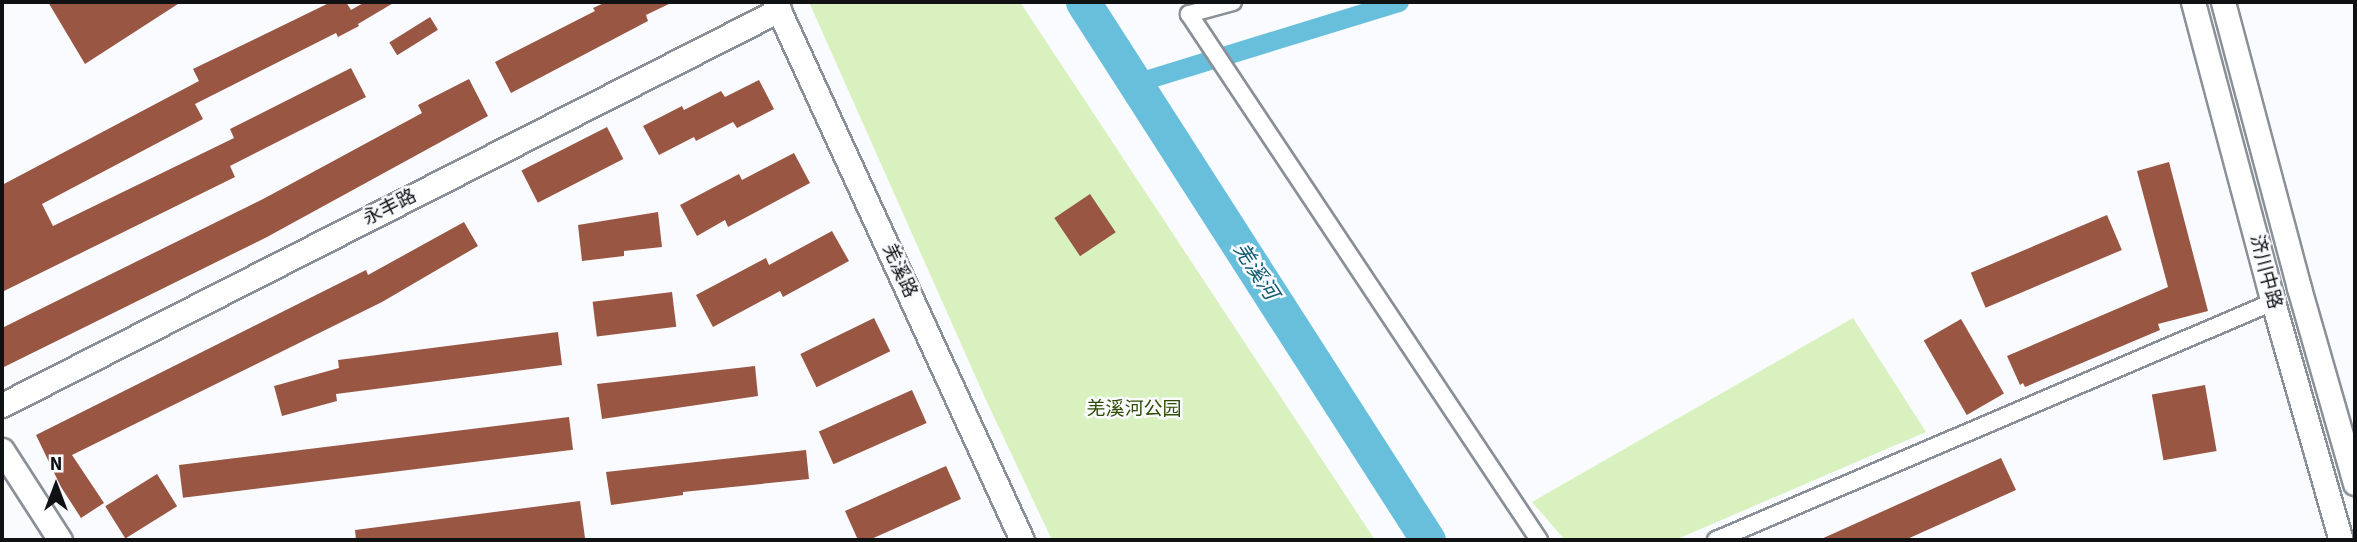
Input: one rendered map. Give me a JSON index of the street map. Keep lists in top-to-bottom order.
{
  "streets": {
    "street": ["永丰路", "羌溪路", "济川中路"]
  },
  "crossings": [
    ["永丰路", "羌溪路"]
  ],
  "water": ["羌溪河"],
  "parks": ["羌溪河公园"],
  "north": "top"
}
